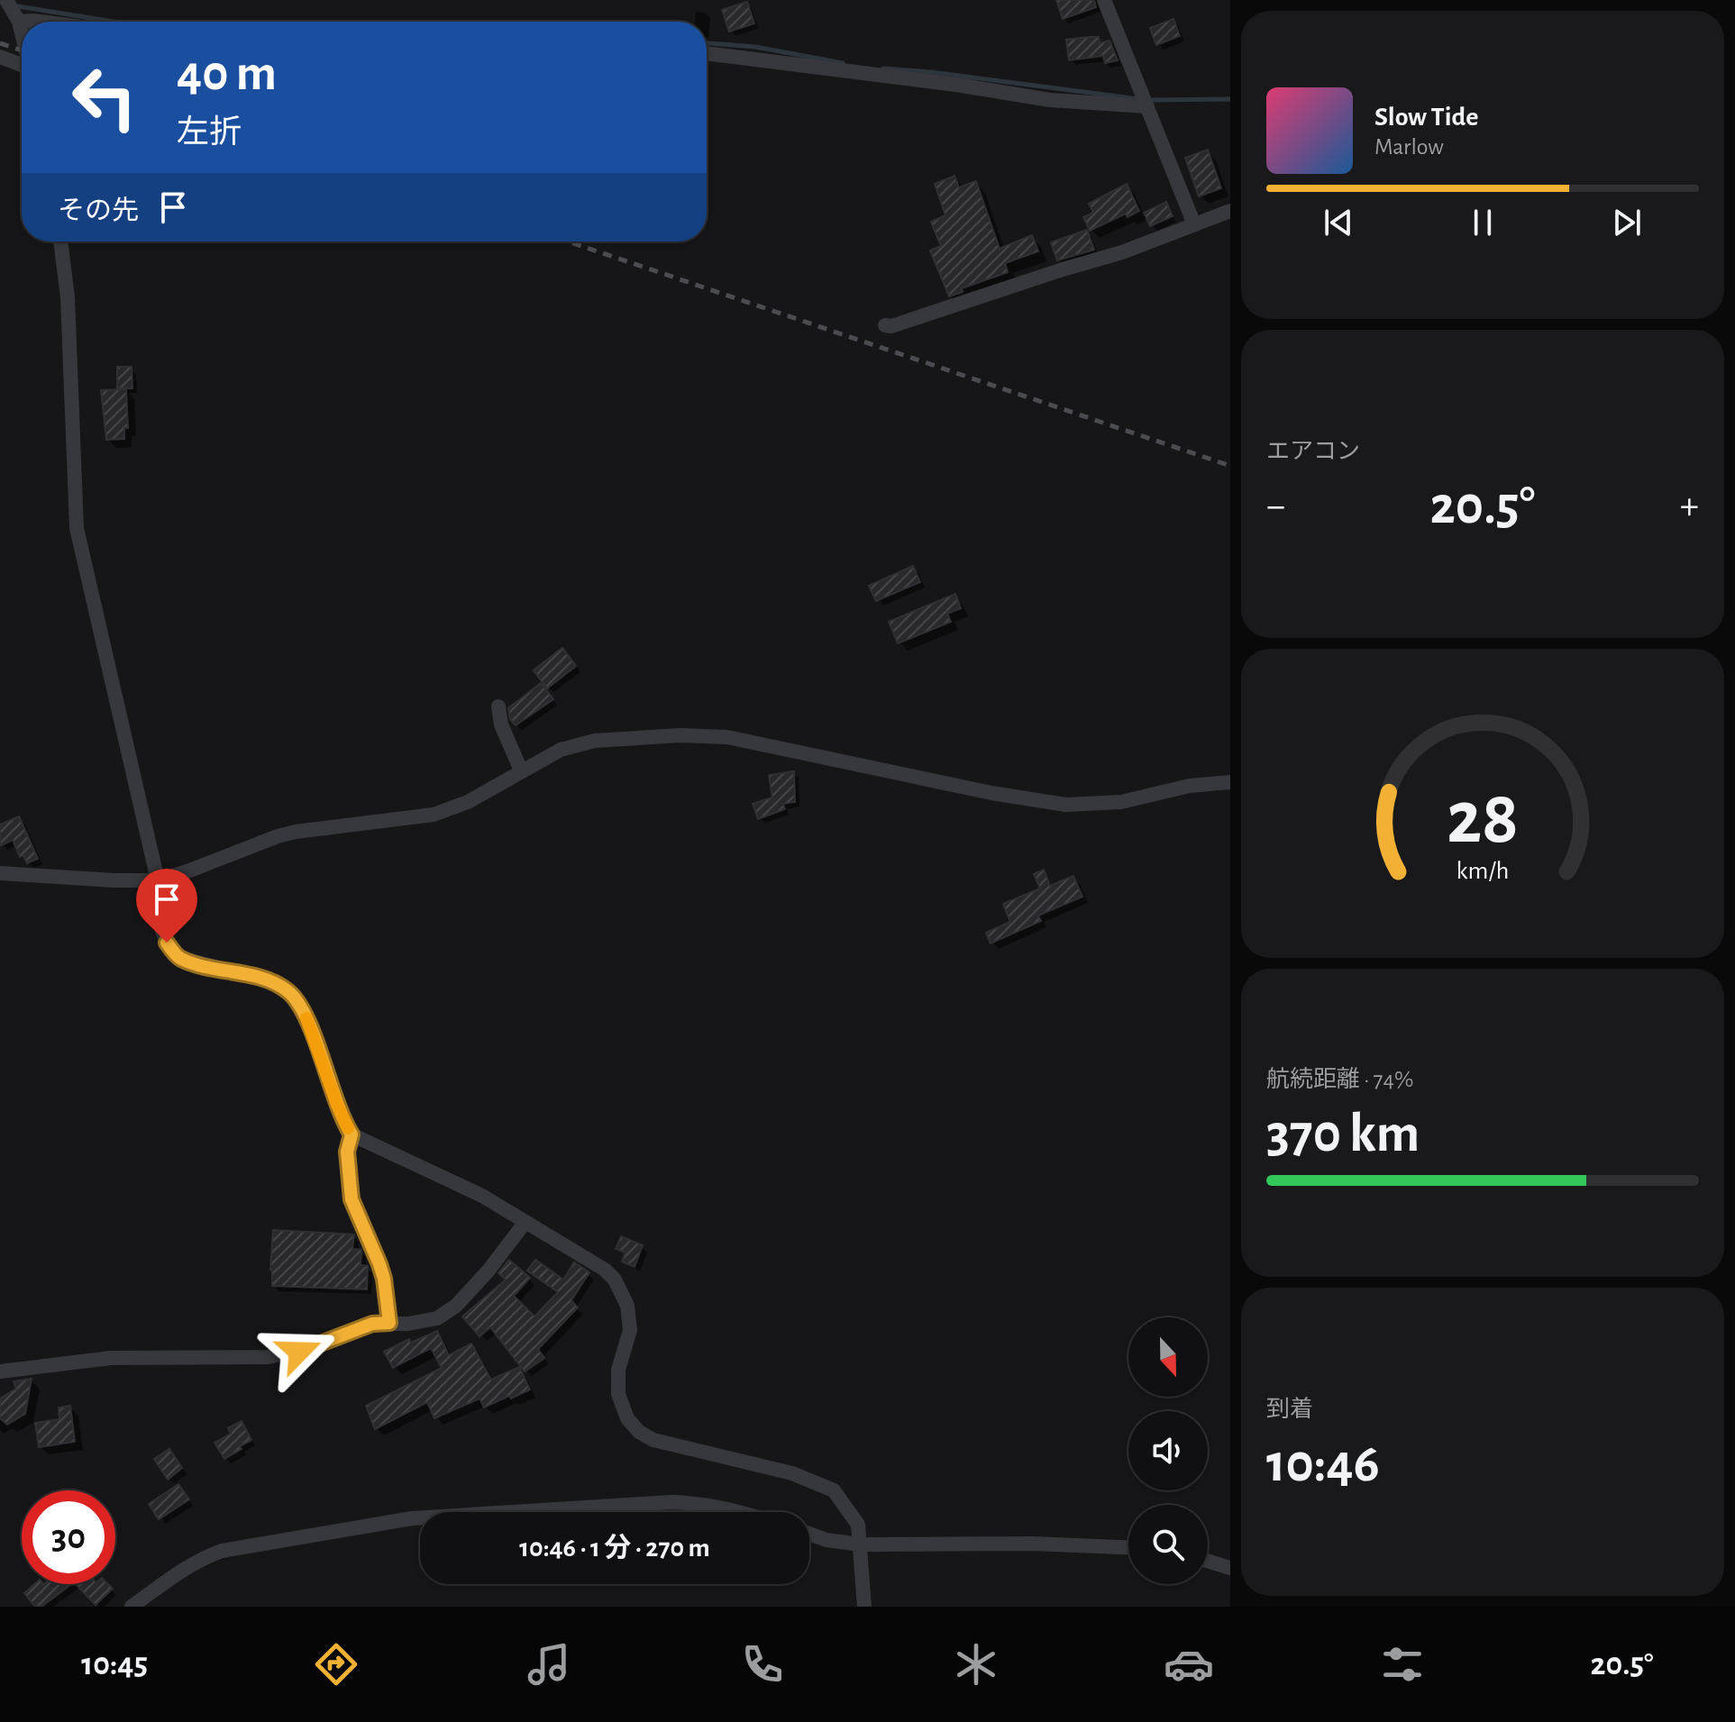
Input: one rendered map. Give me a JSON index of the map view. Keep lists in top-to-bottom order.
{
  "north": "bottom",
  "page": {
    "turn": ["40 m", "左折"],
    "song": ["Slow Tide", "Marlow"],
    "then": "その先",
    "tile": [
      "エアコン",
      ["航続距離 · 74%", "370 km"],
      ["到着", "10:46"]
    ],
    "heat": ["−", "20.5°", "+"],
    "limit": "30",
    "trip": "10:46 · 1 分 · 270 m",
    "tabs": ["10:45", "20.5°"],
    "gauge": ["28", "km/h"]
  }
}
